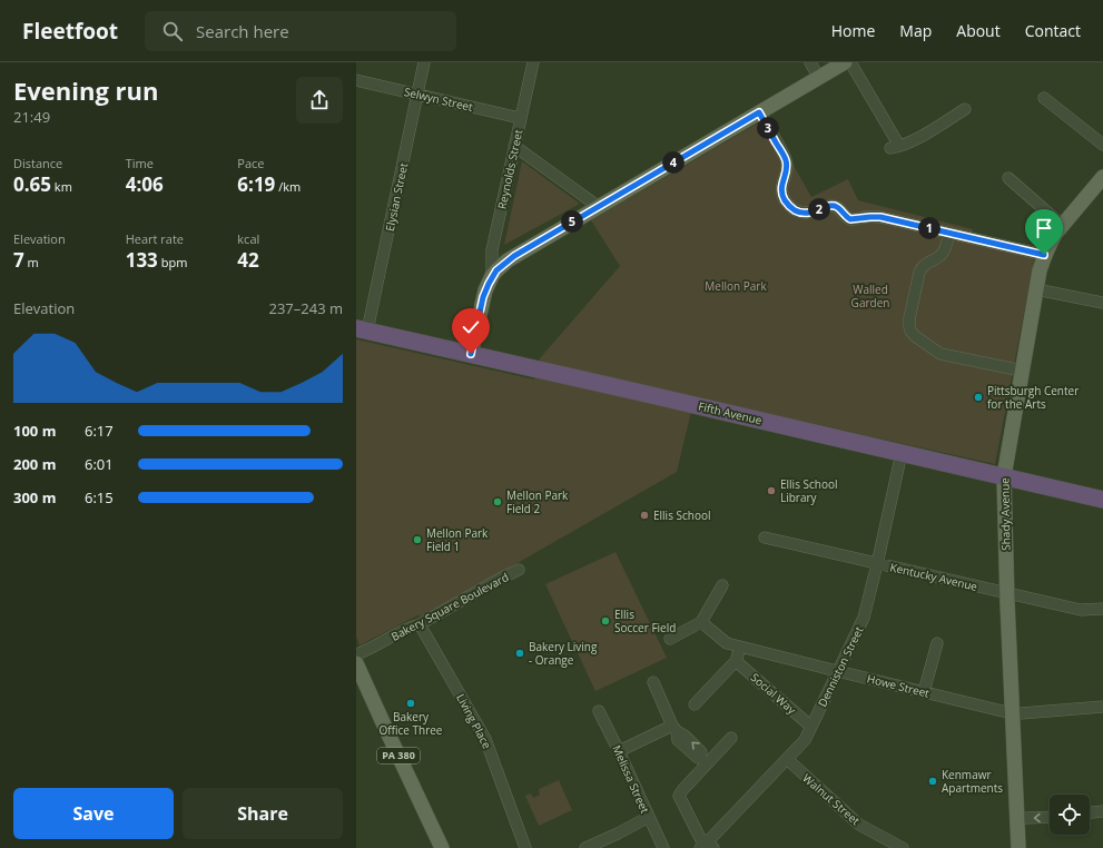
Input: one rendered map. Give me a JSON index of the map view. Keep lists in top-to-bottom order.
{
  "streets": {
    "highway": ["Fifth Avenue"],
    "main road": ["Shady Avenue", "PA 380"],
    "street": [
      "Selwyn Street",
      "Reynolds Street",
      "Elysian Street",
      "Kentucky Avenue",
      "Bakery Square Boulevard",
      "Denniston Street",
      "Howe Street",
      "Social Way",
      "Living Place",
      "Melissa Street",
      "Walnut Street"
    ]
  },
  "crossings": [
    ["Selwyn Street", "Reynolds Street"],
    ["Selwyn Street", "Elysian Street"],
    ["Elysian Street", "Fifth Avenue"],
    ["Fifth Avenue", "Shady Avenue"],
    ["Fifth Avenue", "Denniston Street"],
    ["Shady Avenue", "Kentucky Avenue"],
    ["Shady Avenue", "Howe Street"],
    ["Kentucky Avenue", "Denniston Street"],
    ["Bakery Square Boulevard", "Living Place"],
    ["Denniston Street", "Howe Street"],
    ["Denniston Street", "Social Way"],
    ["Denniston Street", "Walnut Street"]
  ],
  "parks": ["Mellon Park", "Walled Garden"],
  "places": [
    "Pittsburgh Center for the Arts",
    "Ellis School Library",
    "Mellon Park Field 2",
    "Ellis School",
    "Mellon Park Field 1",
    "Ellis Soccer Field",
    "Bakery Living - Orange",
    "Bakery Office Three",
    "Kenmawr Apartments"
  ],
  "page": {
    "header": "Fleetfoot",
    "search": "Search here",
    "nav": [
      "Home",
      "Map",
      "About",
      "Contact"
    ],
    "heading": ["Evening run", "21:49"],
    "pins": [
      "3",
      "4",
      "2",
      "5",
      "1"
    ],
    "stats": [
      ["Distance", "0.65 km"],
      ["Time", "4:06"],
      ["Pace", "6:19 /km"],
      ["Elevation", "7 m"],
      ["Heart rate", "133 bpm"],
      ["kcal", "42"]
    ],
    "chart": ["Elevation", "237–243 m"],
    "list": [
      {
        "name": "100 m",
        "note": "6:17"
      },
      {
        "name": "200 m",
        "note": "6:01"
      },
      {
        "name": "300 m",
        "note": "6:15"
      }
    ],
    "buttons": ["Save", "Share"]
  }
}
